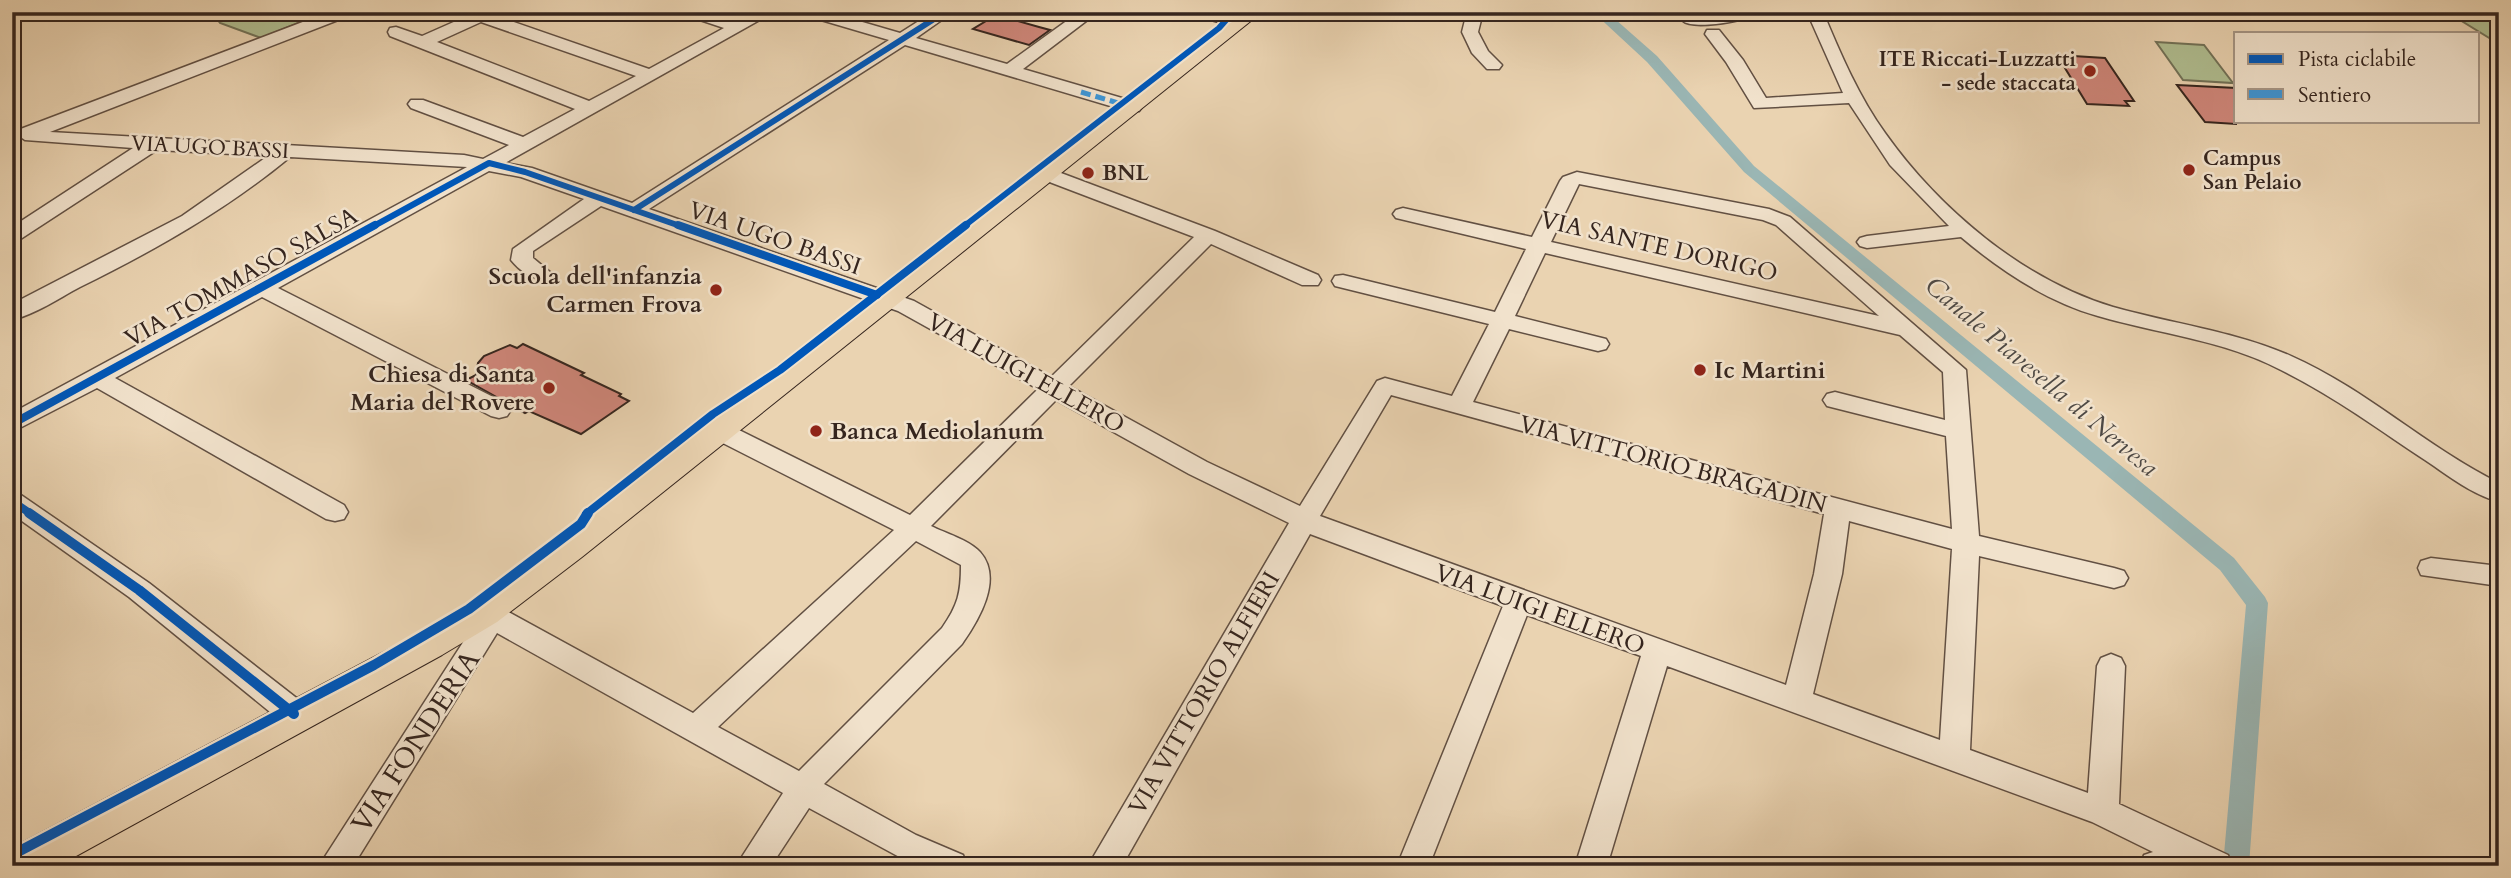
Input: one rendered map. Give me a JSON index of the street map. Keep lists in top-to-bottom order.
{
  "streets": {
    "street": [
      "VIA UGO BASSI",
      "VIA SANTE DORIGO",
      "VIA TOMMASO SALSA",
      "VIA LUIGI ELLERO",
      "VIA VITTORIO BRAGADIN",
      "VIA VITTORIO ALFIERI",
      "VIA FONDERIA"
    ]
  },
  "crossings": [
    ["VIA UGO BASSI", "VIA TOMMASO SALSA"],
    ["VIA UGO BASSI", "VIA LUIGI ELLERO"],
    ["VIA LUIGI ELLERO", "VIA VITTORIO BRAGADIN"],
    ["VIA LUIGI ELLERO", "VIA VITTORIO ALFIERI"],
    ["VIA VITTORIO BRAGADIN", "VIA VITTORIO ALFIERI"]
  ],
  "water": ["Canale Piavesella di Nervesa"],
  "places": [
    "ITE Riccati-Luzzatti - sede staccata",
    "Campus San Pelaio",
    "BNL",
    "Scuola dell'infanzia Carmen Frova",
    "Ic Martini",
    "Chiesa di Santa Maria del Rovere",
    "Banca Mediolanum"
  ],
  "legend": ["Pista ciclabile", "Sentiero"]
}
